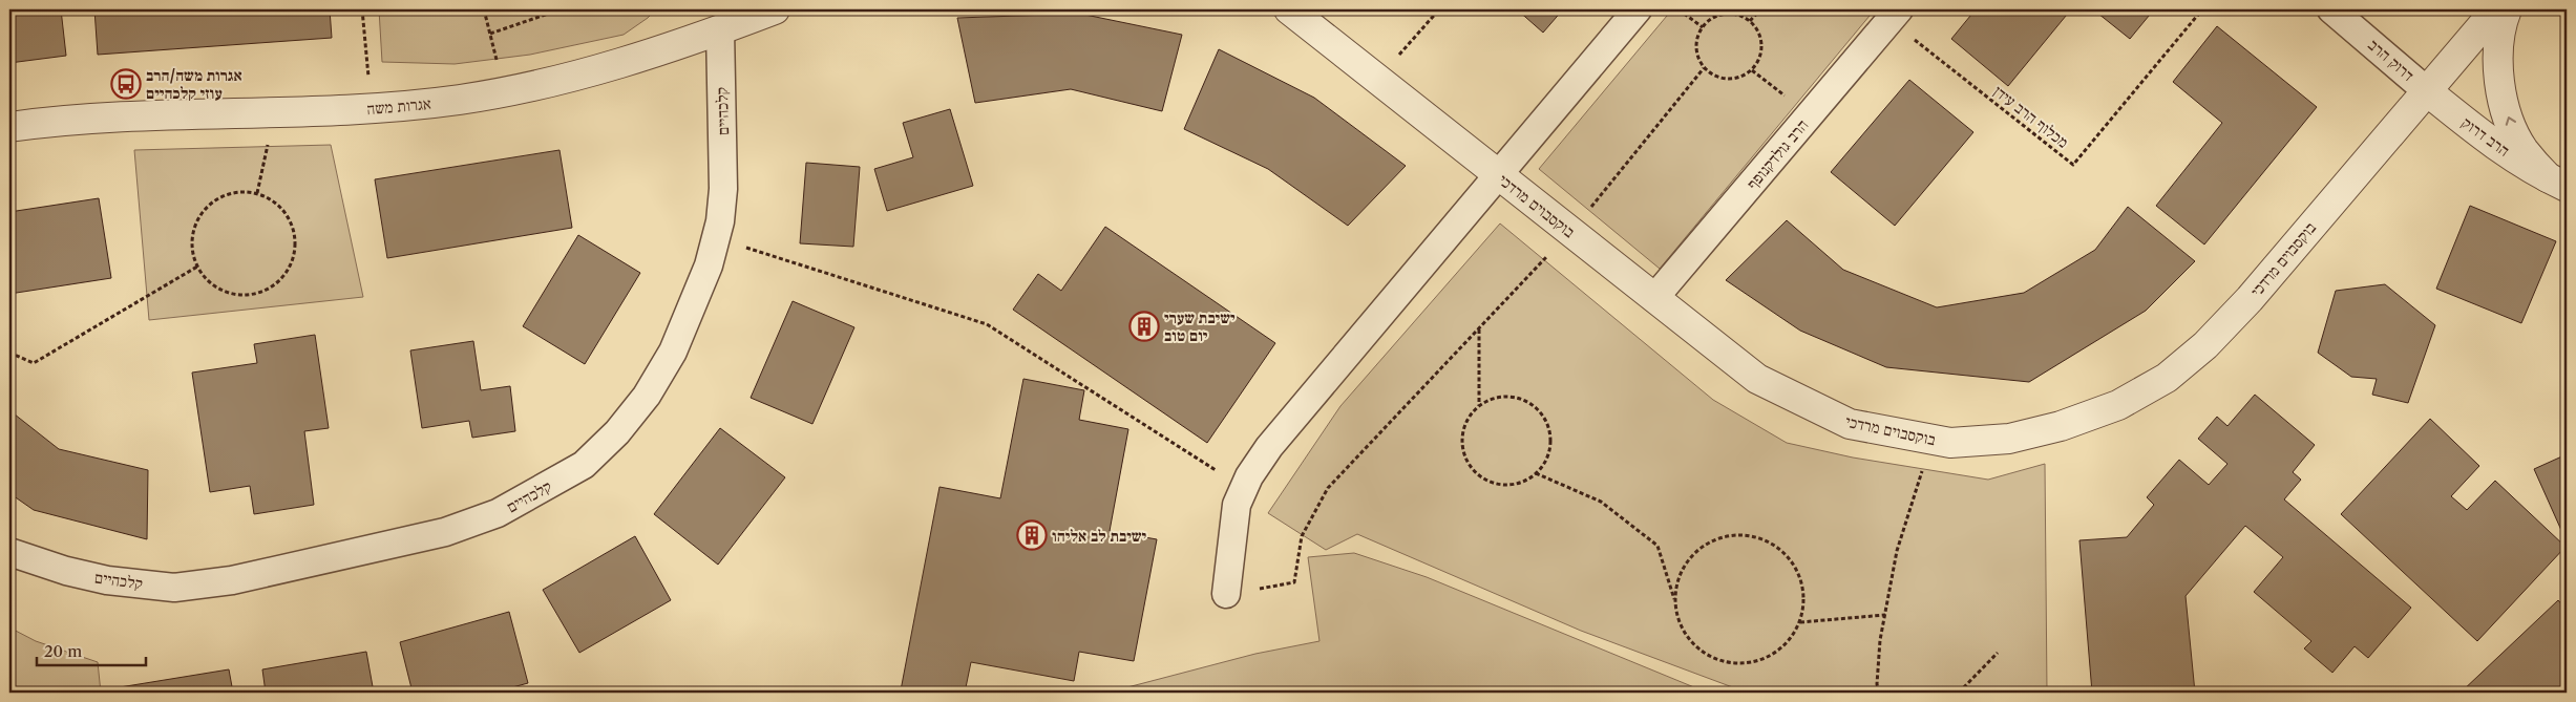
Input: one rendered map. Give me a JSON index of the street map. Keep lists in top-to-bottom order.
{
  "streets": {
    "street": [
      "דרוק הרב",
      "אגרות משה",
      "קלכהיים",
      "הרב דרוק",
      "הרב גולדקנופף",
      "בוקסבוים מרדכי"
    ],
    "path": ["מכלוף הרב עידן"]
  },
  "crossings": [
    ["דרוק הרב", "הרב דרוק"],
    ["דרוק הרב", "בוקסבוים מרדכי"],
    ["אגרות משה", "קלכהיים"],
    ["מכלוף הרב עידן", "הרב גולדקנופף"],
    ["הרב דרוק", "בוקסבוים מרדכי"],
    ["הרב גולדקנופף", "בוקסבוים מרדכי"]
  ],
  "places": {
    "bus stop": ["אגרות משה/הרב עוזי קלכהיים"],
    "building": ["ישיבת שערי יום טוב", "ישיבת לב אליהו"]
  },
  "scale_bar": "20 m"
}
